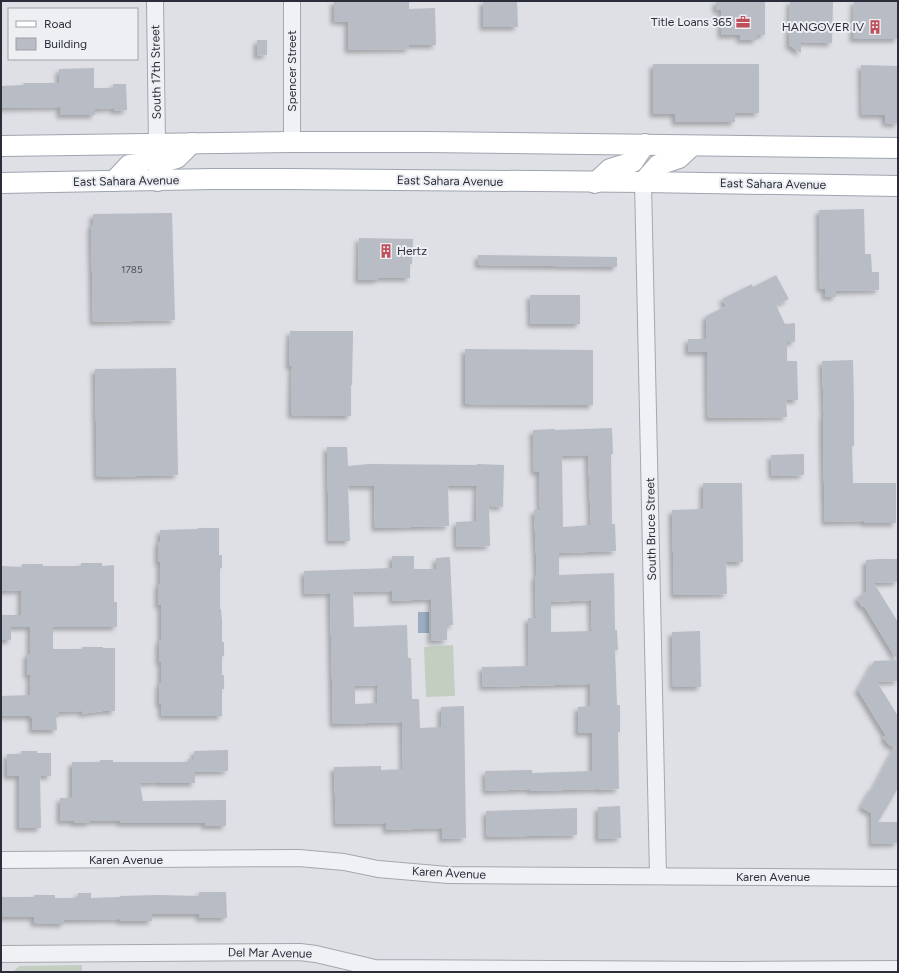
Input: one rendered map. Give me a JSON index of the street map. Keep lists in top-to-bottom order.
{
  "streets": {
    "main road": ["East Sahara Avenue"],
    "street": [
      "Spencer Street",
      "South 17th Street",
      "South Bruce Street",
      "Karen Avenue",
      "Del Mar Avenue"
    ]
  },
  "crossings": [
    ["East Sahara Avenue", "South Bruce Street"],
    ["South Bruce Street", "Karen Avenue"]
  ],
  "places": {
    "office": ["Title Loans 365"],
    "building": ["HANGOVER IV", "Hertz"]
  },
  "house_numbers": ["1785"],
  "legend": ["Road", "Building"]
}
